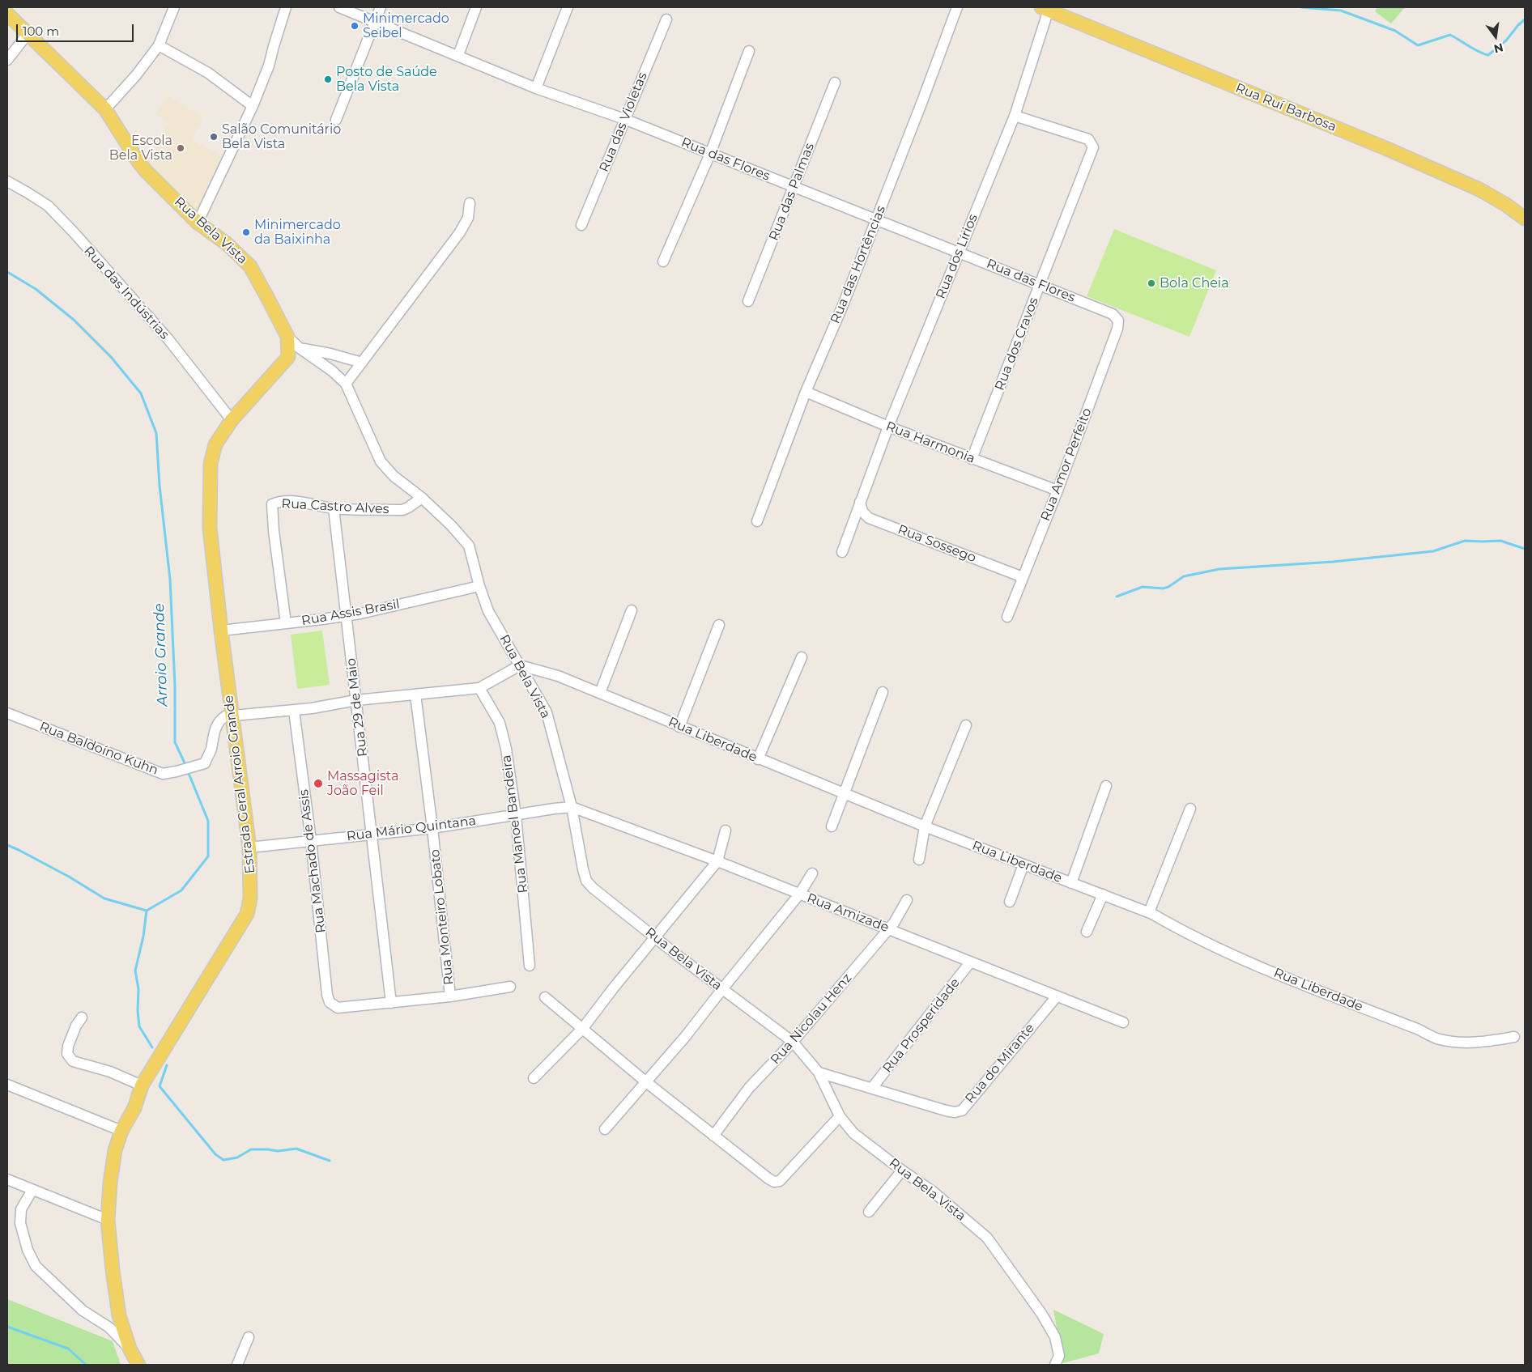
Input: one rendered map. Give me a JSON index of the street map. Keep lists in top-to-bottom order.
{
  "streets": {
    "main road": ["Rua Ruí Barbosa", "Rua Bela Vista", "Estrada Geral Arroio Grande"],
    "street": [
      "Rua das Violetas",
      "Rua das Flores",
      "Rua das Palmas",
      "Rua dos Lírios",
      "Rua das Hortências",
      "Rua das Indústrias",
      "Rua dos Cravos",
      "Rua Harmonia",
      "Rua Amor Perfeito",
      "Rua Castro Alves",
      "Rua Sossego",
      "Rua Assis Brasil",
      "Rua 29 de Maio",
      "Rua Liberdade",
      "Rua Baldoíno Kuhn",
      "Rua Manoel Bandeira",
      "Rua Mário Quintana",
      "Rua Machado de Assis",
      "Rua Amizade",
      "Rua Monteiro Lobato",
      "Rua Nicolau Henz",
      "Rua Prosperidade",
      "Rua do Mirante"
    ]
  },
  "crossings": [
    ["Rua Ruí Barbosa", "Rua dos Lírios"],
    ["Rua das Violetas", "Rua das Flores"],
    ["Rua das Flores", "Rua das Palmas"],
    ["Rua das Flores", "Rua dos Lírios"],
    ["Rua das Flores", "Rua das Hortências"],
    ["Rua das Flores", "Rua dos Cravos"],
    ["Rua das Flores", "Rua Amor Perfeito"],
    ["Rua Bela Vista", "Rua Castro Alves"],
    ["Rua Bela Vista", "Rua Assis Brasil"],
    ["Rua Bela Vista", "Rua Liberdade"],
    ["Rua Bela Vista", "Estrada Geral Arroio Grande"],
    ["Rua Bela Vista", "Rua Mário Quintana"],
    ["Rua Bela Vista", "Rua Amizade"],
    ["Rua Bela Vista", "Rua Nicolau Henz"],
    ["Rua Bela Vista", "Rua do Mirante"],
    ["Rua dos Lírios", "Rua dos Cravos"],
    ["Rua dos Lírios", "Rua Harmonia"],
    ["Rua dos Lírios", "Rua Sossego"],
    ["Rua das Hortências", "Rua Harmonia"],
    ["Rua das Indústrias", "Estrada Geral Arroio Grande"],
    ["Rua dos Cravos", "Rua Harmonia"],
    ["Rua Harmonia", "Rua Amor Perfeito"],
    ["Rua Amor Perfeito", "Rua Sossego"],
    ["Rua Castro Alves", "Rua Assis Brasil"],
    ["Rua Castro Alves", "Rua 29 de Maio"],
    ["Rua Assis Brasil", "Rua 29 de Maio"],
    ["Rua Assis Brasil", "Estrada Geral Arroio Grande"],
    ["Rua 29 de Maio", "Rua Mário Quintana"],
    ["Rua 29 de Maio", "Rua Machado de Assis"],
    ["Rua Baldoíno Kuhn", "Estrada Geral Arroio Grande"],
    ["Estrada Geral Arroio Grande", "Rua Mário Quintana"],
    ["Rua Manoel Bandeira", "Rua Mário Quintana"],
    ["Rua Mário Quintana", "Rua Machado de Assis"],
    ["Rua Mário Quintana", "Rua Amizade"],
    ["Rua Mário Quintana", "Rua Monteiro Lobato"],
    ["Rua Amizade", "Rua Nicolau Henz"],
    ["Rua Amizade", "Rua Prosperidade"],
    ["Rua Amizade", "Rua do Mirante"],
    ["Rua Prosperidade", "Rua do Mirante"]
  ],
  "water": ["Arroio Grande"],
  "places": [
    "Minimercado Seibel",
    "Posto de Saúde Bela Vista",
    "Salão Comunitário Bela Vista",
    "Escola Bela Vista",
    "Minimercado da Baixinha",
    "Bola Cheia",
    "Massagista João Feil"
  ],
  "scale_bar": "100 m",
  "north": "bottom"
}
